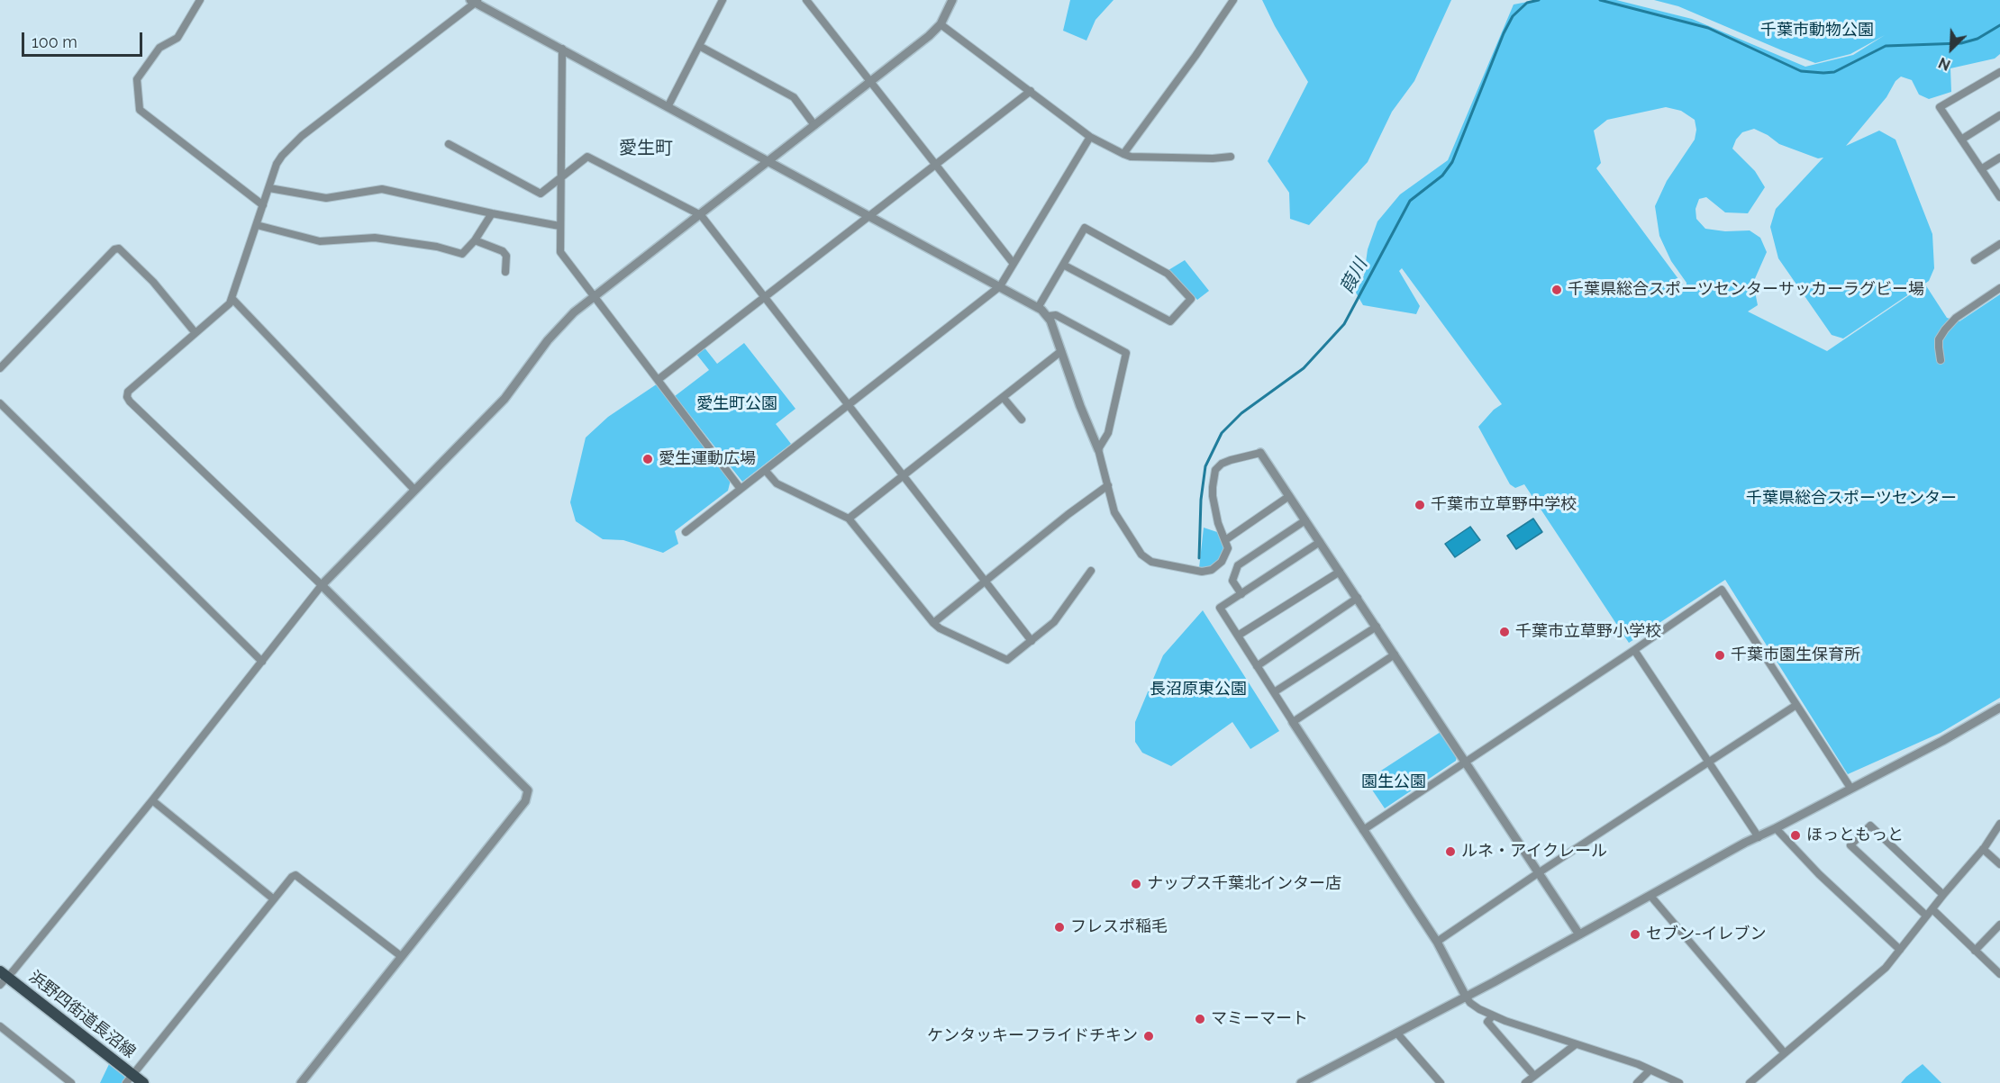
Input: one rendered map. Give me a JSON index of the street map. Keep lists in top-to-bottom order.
{
  "streets": {
    "main road": ["浜野四街道長沼線"]
  },
  "districts": ["愛生町"],
  "water": ["葭川"],
  "parks": [
    "千葉市動物公園",
    "愛生町公園",
    "千葉県総合スポーツセンター",
    "長沼原東公園",
    "園生公園"
  ],
  "places": [
    "千葉県総合スポーツセンターサッカーラグビー場",
    "愛生運動広場",
    "千葉市立草野中学校",
    "千葉市立草野小学校",
    "千葉市園生保育所",
    "ほっともっと",
    "ルネ・アイクレール",
    "ナップス千葉北インター店",
    "フレスポ稲毛",
    "セブン-イレブン",
    "マミーマート",
    "ケンタッキーフライドチキン"
  ],
  "scale_bar": "100 m",
  "north": "bottom left"
}
